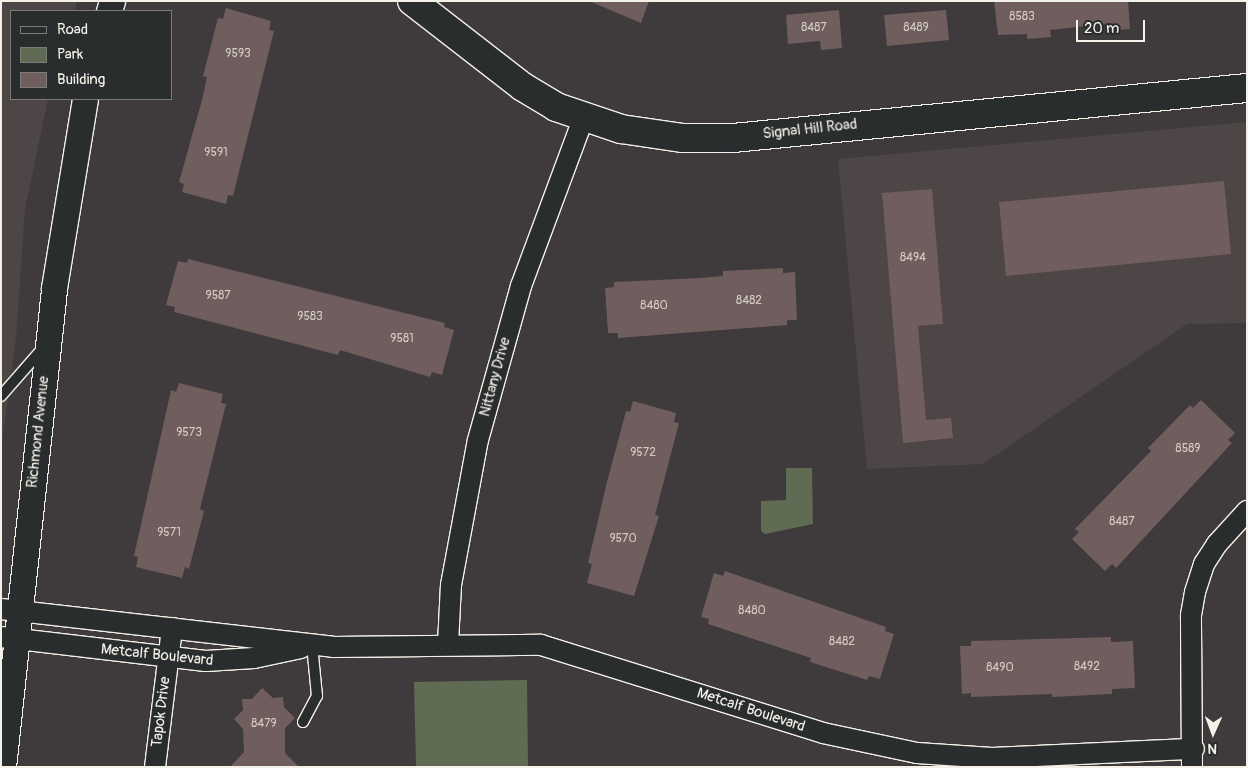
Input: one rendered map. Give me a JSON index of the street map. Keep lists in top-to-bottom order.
{
  "streets": {
    "main road": ["Signal Hill Road"],
    "street": [
      "Nittany Drive",
      "Richmond Avenue",
      "Metcalf Boulevard",
      "Tapok Drive"
    ]
  },
  "crossings": [
    ["Signal Hill Road", "Nittany Drive"],
    ["Nittany Drive", "Metcalf Boulevard"],
    ["Richmond Avenue", "Metcalf Boulevard"],
    ["Metcalf Boulevard", "Tapok Drive"]
  ],
  "house_numbers": [
    "8583",
    "8487",
    "8489",
    "9593",
    "9591",
    "8494",
    "9587",
    "8482",
    "8480",
    "9583",
    "9581",
    "9573",
    "8589",
    "9572",
    "8487",
    "9571",
    "9570",
    "8480",
    "8482",
    "8492",
    "8490",
    "8479"
  ],
  "legend": ["Road", "Park", "Building"],
  "scale_bar": "20 m",
  "north": "bottom"
}
